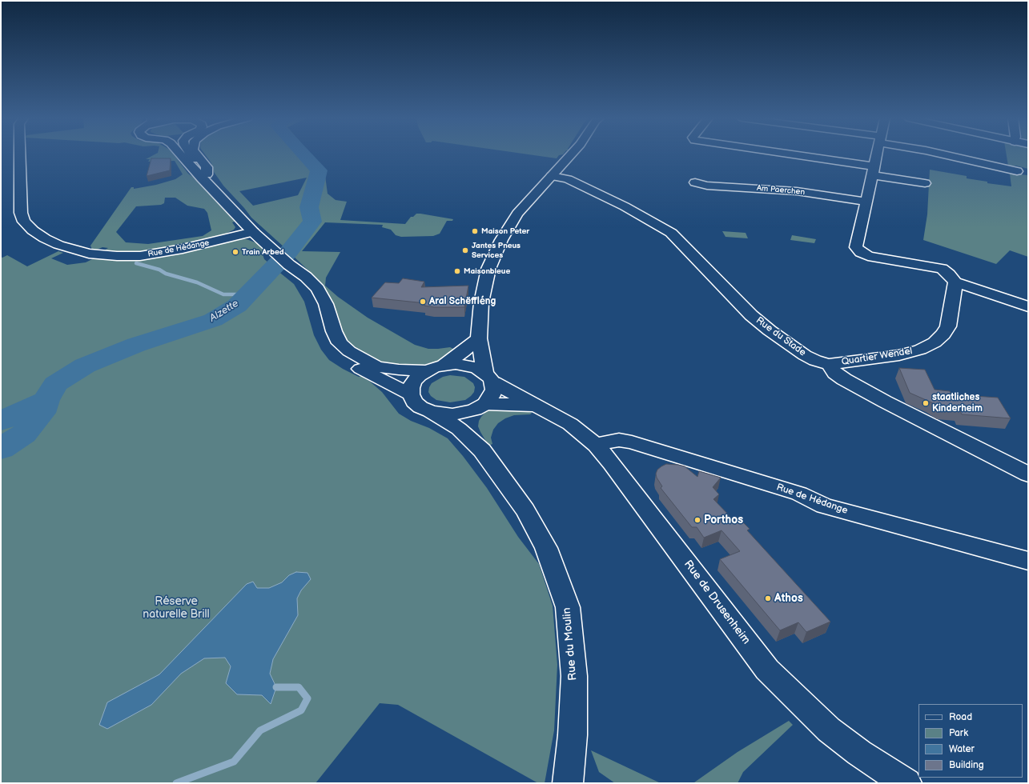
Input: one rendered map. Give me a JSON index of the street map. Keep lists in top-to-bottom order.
{
  "streets": {
    "main road": [
      "Am Paerchen",
      "Rue de Hédange",
      "Rue du Stade",
      "Quartier Wendel",
      "Rue de Drusenheim",
      "Rue du Moulin"
    ]
  },
  "crossings": [
    ["Rue de Hédange", "Rue de Drusenheim"],
    ["Rue du Stade", "Quartier Wendel"]
  ],
  "water": ["Alzette"],
  "parks": ["Réserve naturelle Brill"],
  "places": [
    "Maison Peter",
    "Jantes Pneus Services",
    "Train Arbed",
    "Maisonbleue",
    "Aral Schëffléng",
    "staatliches Kinderheim",
    "Porthos",
    "Athos"
  ],
  "legend": [
    "Road",
    "Park",
    "Water",
    "Building"
  ]
}
